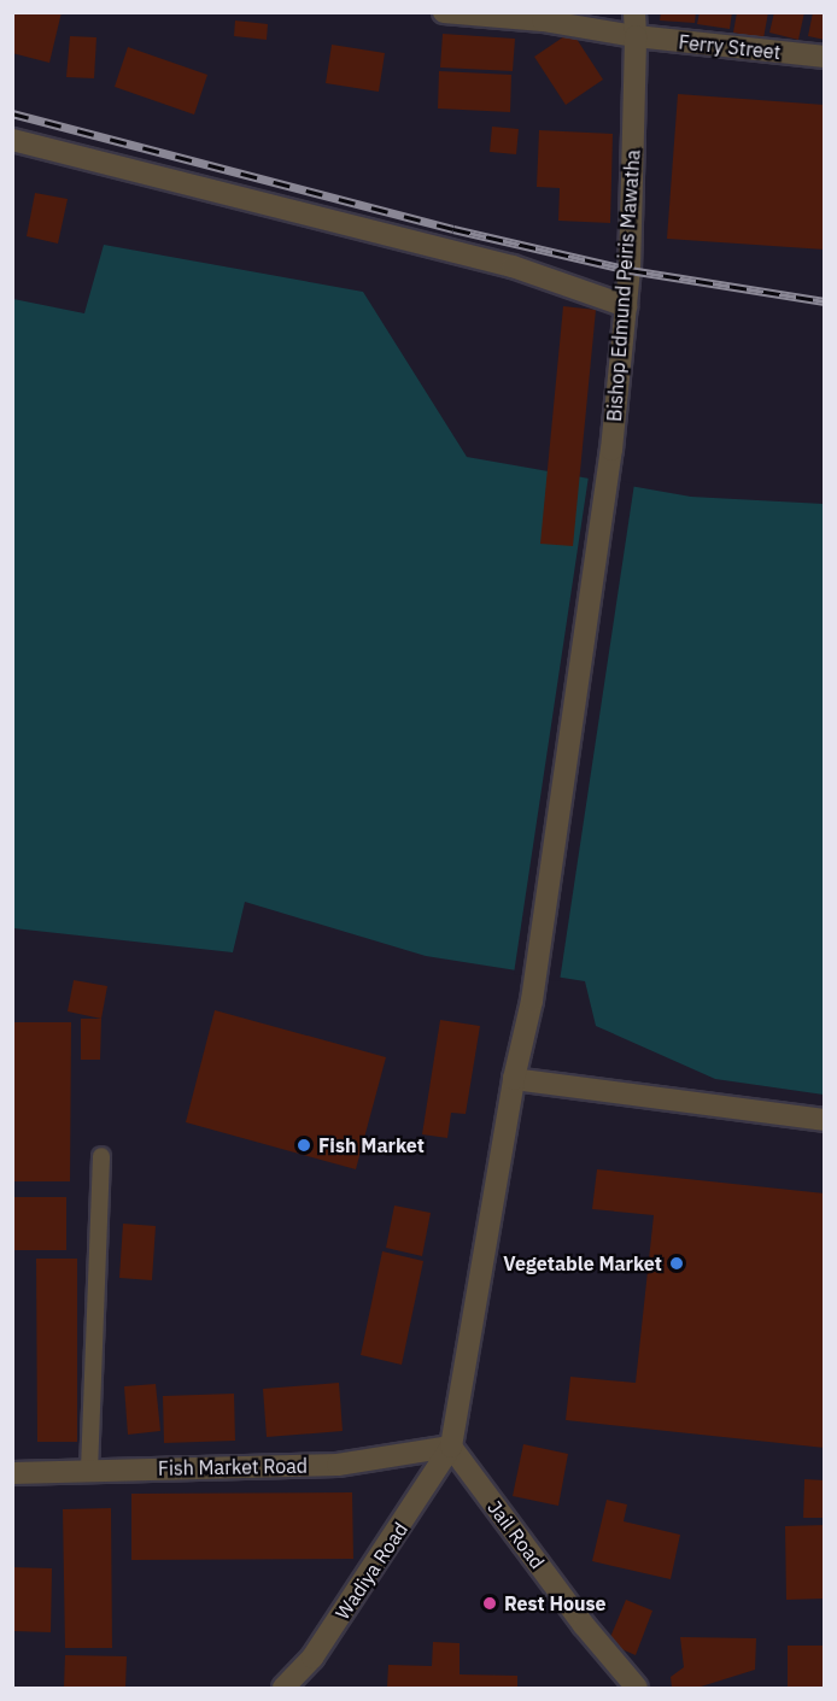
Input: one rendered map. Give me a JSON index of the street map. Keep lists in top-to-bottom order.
{
  "streets": {
    "street": [
      "Ferry Street",
      "Bishop Edmund Peiris Mawatha",
      "Fish Market Road",
      "Jail Road",
      "Wadiya Road"
    ]
  },
  "crossings": [
    ["Ferry Street", "Bishop Edmund Peiris Mawatha"],
    ["Bishop Edmund Peiris Mawatha", "Fish Market Road"],
    ["Bishop Edmund Peiris Mawatha", "Jail Road"],
    ["Bishop Edmund Peiris Mawatha", "Wadiya Road"],
    ["Fish Market Road", "Jail Road"],
    ["Fish Market Road", "Wadiya Road"],
    ["Jail Road", "Wadiya Road"]
  ],
  "places": ["Fish Market", "Vegetable Market", "Rest House"]
}
